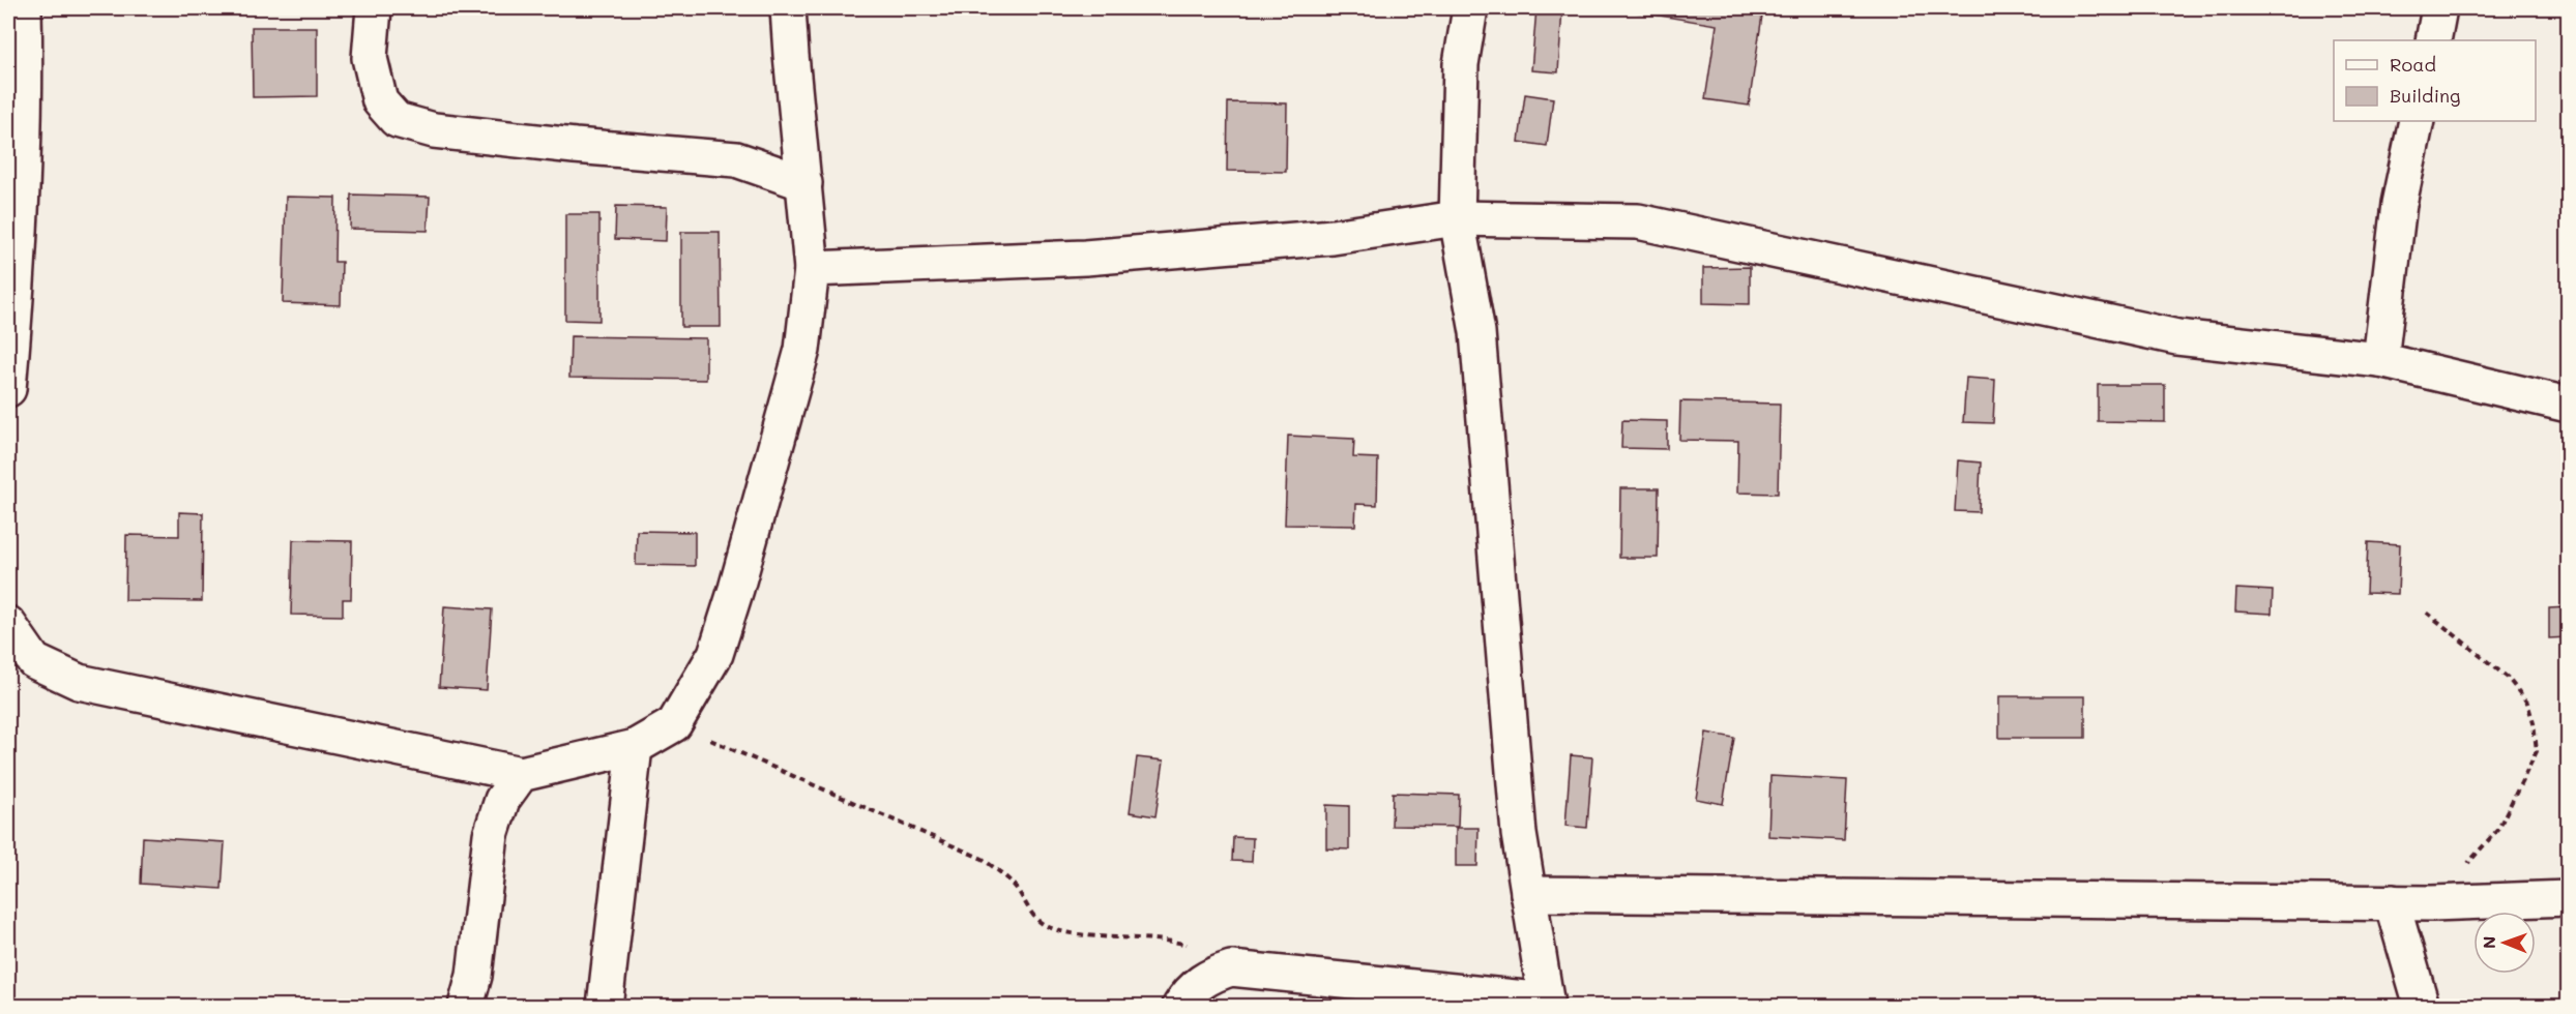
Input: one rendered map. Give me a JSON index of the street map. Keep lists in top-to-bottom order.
{
  "legend": ["Road", "Building"],
  "north": "left"
}
